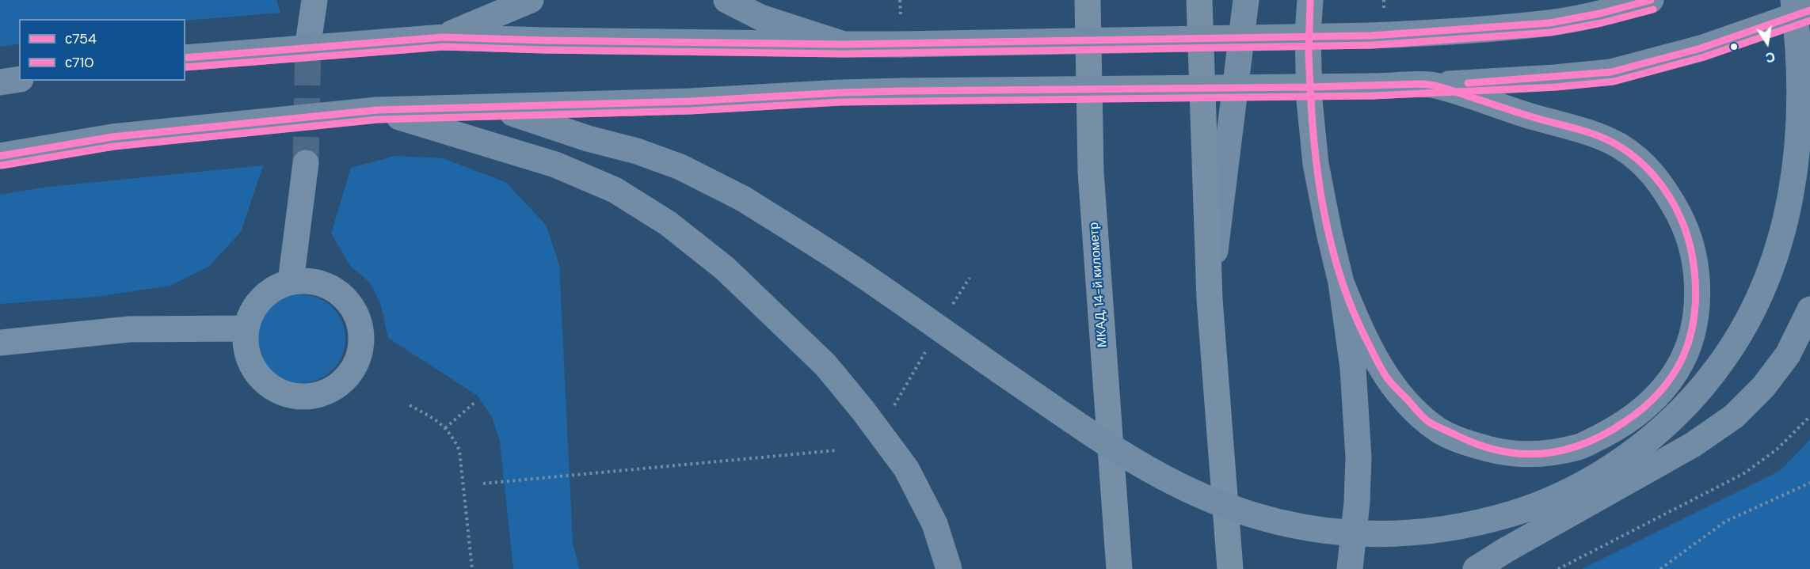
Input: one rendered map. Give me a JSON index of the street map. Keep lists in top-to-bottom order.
{
  "streets": {
    "highway": ["МКАД, 14-й километр"]
  },
  "lines": ["transit line с754", "transit line с710"],
  "legend": ["с754", "с710"],
  "north": "bottom"
}
